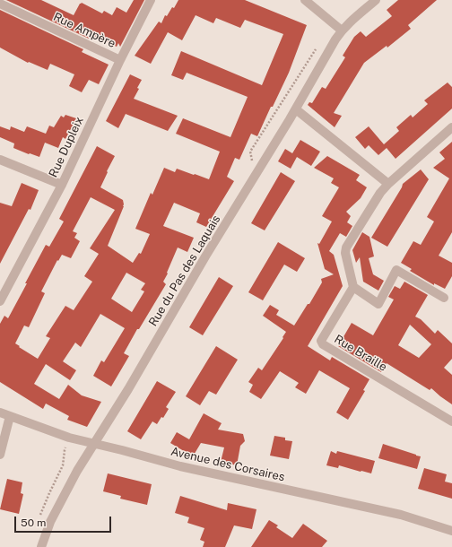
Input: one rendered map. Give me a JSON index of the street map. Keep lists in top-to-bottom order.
{
  "streets": {
    "street": [
      "Rue Ampère",
      "Rue Dupleix",
      "Rue du Pas des Laquais",
      "Rue Braille",
      "Avenue des Corsaires"
    ]
  },
  "crossings": [
    ["Rue Ampère", "Rue Dupleix"],
    ["Rue du Pas des Laquais", "Avenue des Corsaires"]
  ],
  "scale_bar": "50 m"
}
